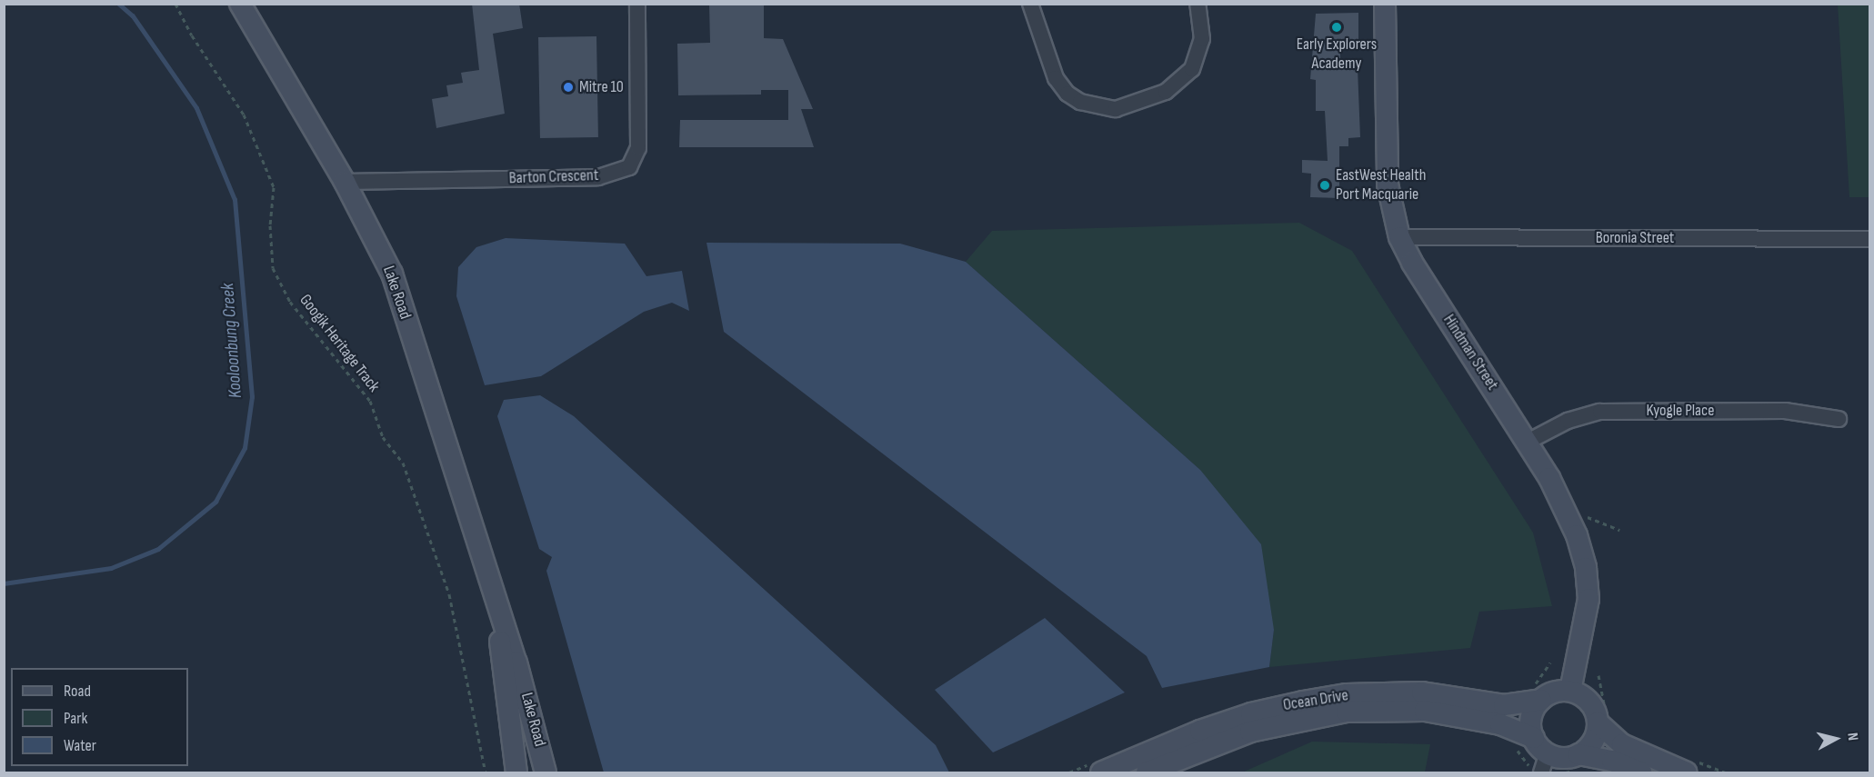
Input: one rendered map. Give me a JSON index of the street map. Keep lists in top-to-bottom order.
{
  "streets": {
    "main road": ["Lake Road", "Hindman Street", "Ocean Drive"],
    "street": ["Barton Crescent", "Boronia Street", "Kyogle Place"],
    "path": ["Googik Heritage Track"]
  },
  "crossings": [
    ["Barton Crescent", "Lake Road"],
    ["Boronia Street", "Hindman Street"],
    ["Hindman Street", "Kyogle Place"],
    ["Hindman Street", "Ocean Drive"]
  ],
  "water": ["Kooloonbung Creek"],
  "places": ["Early Explorers Academy", "Mitre 10", "EastWest Health Port Macquarie"],
  "legend": ["Road", "Park", "Water"],
  "north": "right"
}
